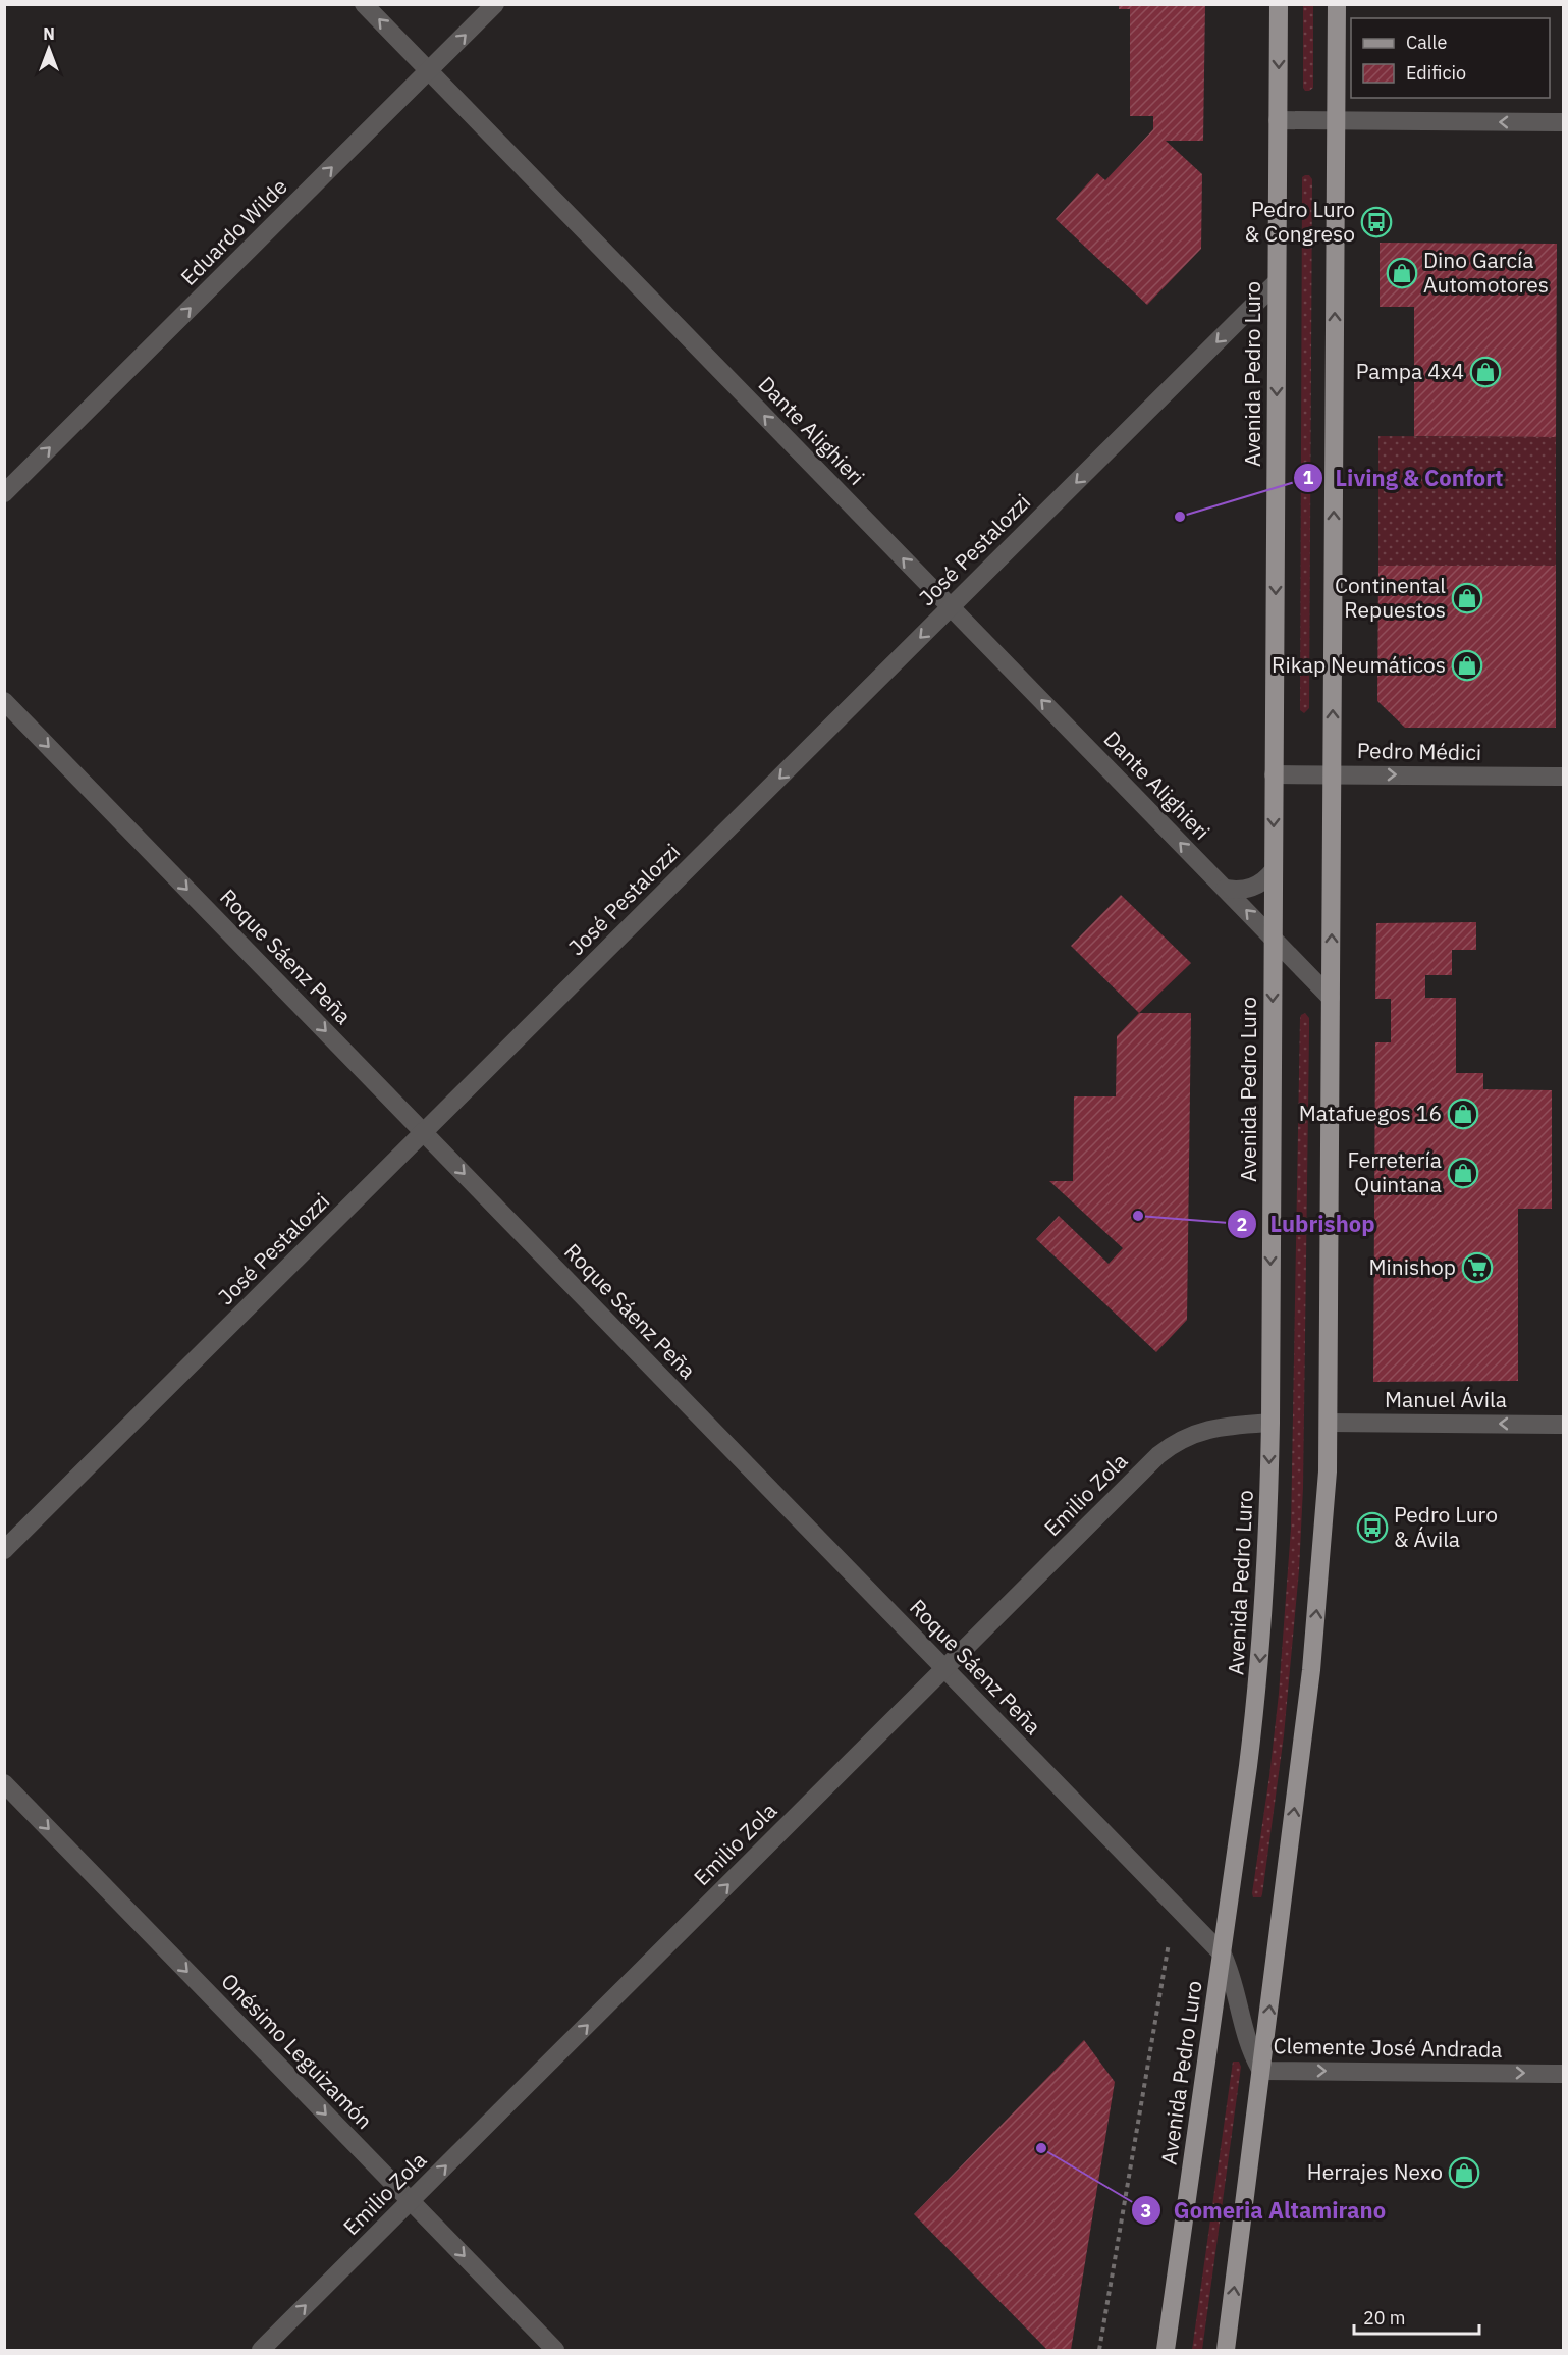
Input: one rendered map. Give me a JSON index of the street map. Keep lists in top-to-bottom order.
{
  "streets": {
    "main road": ["Avenida Pedro Luro"],
    "street": [
      "Eduardo Wilde",
      "Dante Alighieri",
      "José Pestalozzi",
      "Pedro Médici",
      "Roque Sáenz Peña",
      "Manuel Ávila",
      "Emilio Zola",
      "Clemente José Andrada",
      "Onésimo Leguizamón"
    ]
  },
  "crossings": [
    ["Eduardo Wilde", "Dante Alighieri"],
    ["Avenida Pedro Luro", "Dante Alighieri"],
    ["Avenida Pedro Luro", "José Pestalozzi"],
    ["Avenida Pedro Luro", "Pedro Médici"],
    ["Avenida Pedro Luro", "Roque Sáenz Peña"],
    ["Avenida Pedro Luro", "Emilio Zola"],
    ["Avenida Pedro Luro", "Clemente José Andrada"],
    ["Dante Alighieri", "José Pestalozzi"],
    ["José Pestalozzi", "Roque Sáenz Peña"],
    ["Roque Sáenz Peña", "Emilio Zola"],
    ["Roque Sáenz Peña", "Clemente José Andrada"],
    ["Emilio Zola", "Onésimo Leguizamón"]
  ],
  "one_way": [
    "Eduardo Wilde",
    "Dante Alighieri",
    "José Pestalozzi",
    "Pedro Médici",
    "Roque Sáenz Peña",
    "Manuel Ávila",
    "Emilio Zola",
    "Clemente José Andrada",
    "Onésimo Leguizamón"
  ],
  "places": {
    "bus stop": ["Pedro Luro & Congreso", "Pedro Luro & Ávila"],
    "shop": [
      "Dino García Automotores",
      "Pampa 4x4",
      "Continental Repuestos",
      "Rikap Neumáticos",
      "Matafuegos 16",
      "Ferretería Quintana",
      "Herrajes Nexo"
    ],
    "other": ["Living & Confort", "Lubrishop", "Gomeria Altamirano"],
    "supermarket": ["Minishop"]
  },
  "legend": ["Calle", "Edificio"],
  "scale_bar": "20 m",
  "north": "top"
}
